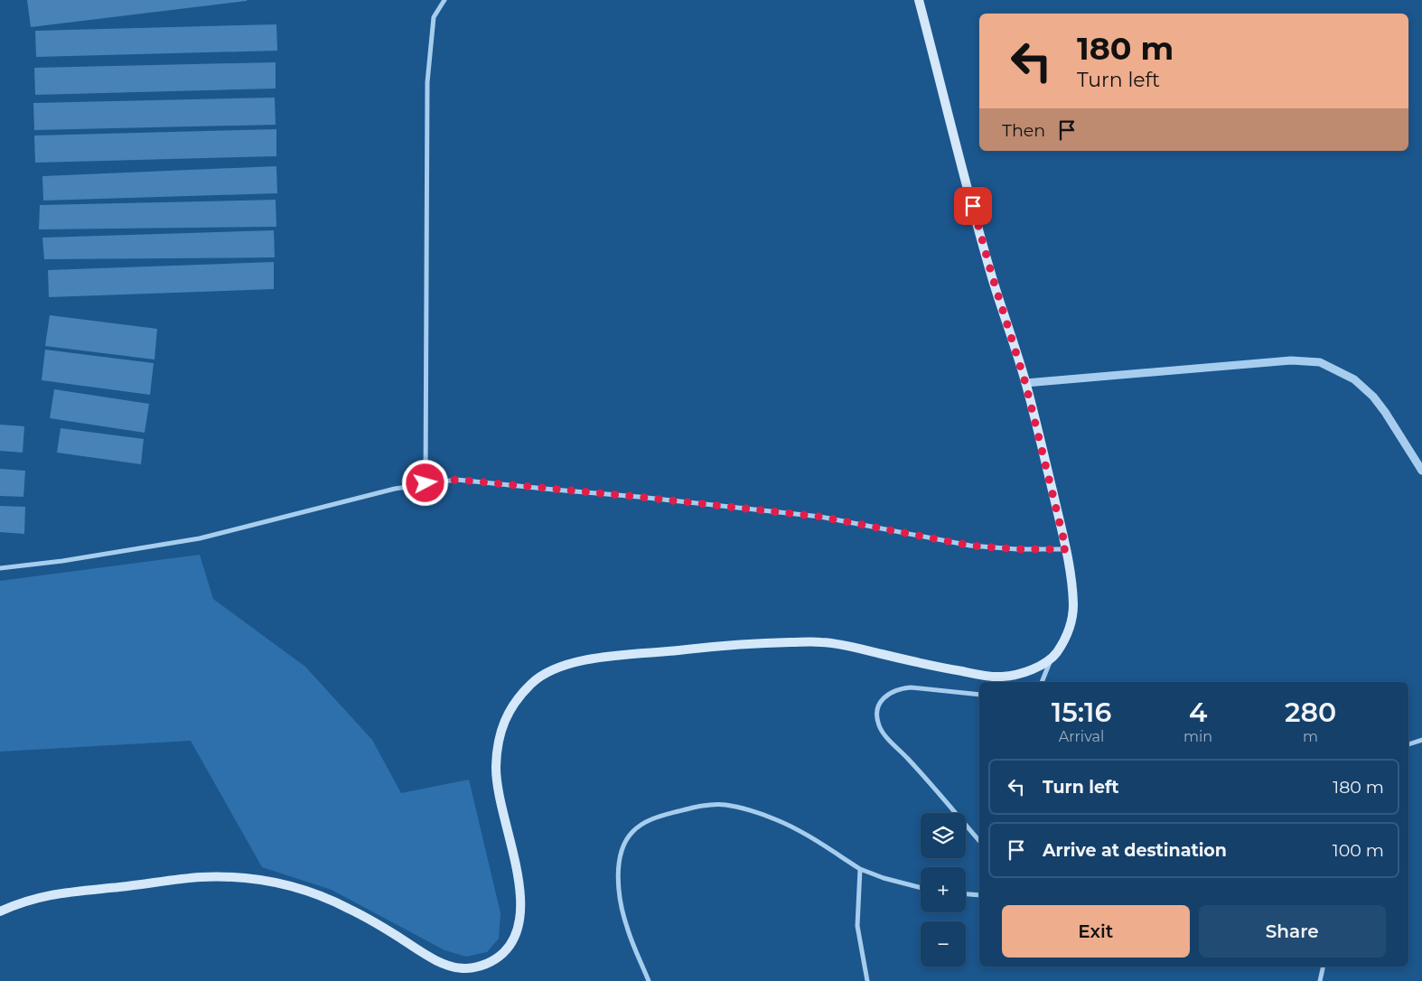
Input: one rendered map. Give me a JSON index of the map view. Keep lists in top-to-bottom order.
{
  "page": {
    "turn": ["180 m", "Turn left"],
    "then": "Then",
    "eta": [
      "15:16",
      "Arrival",
      "4",
      "min",
      "280",
      "m"
    ],
    "list": [
      {
        "name": "Turn left",
        "value": "180 m"
      },
      {
        "name": "Arrive at destination",
        "value": "100 m"
      }
    ],
    "map_buttons": ["+", "−"],
    "buttons": ["Exit", "Share"]
  }
}
